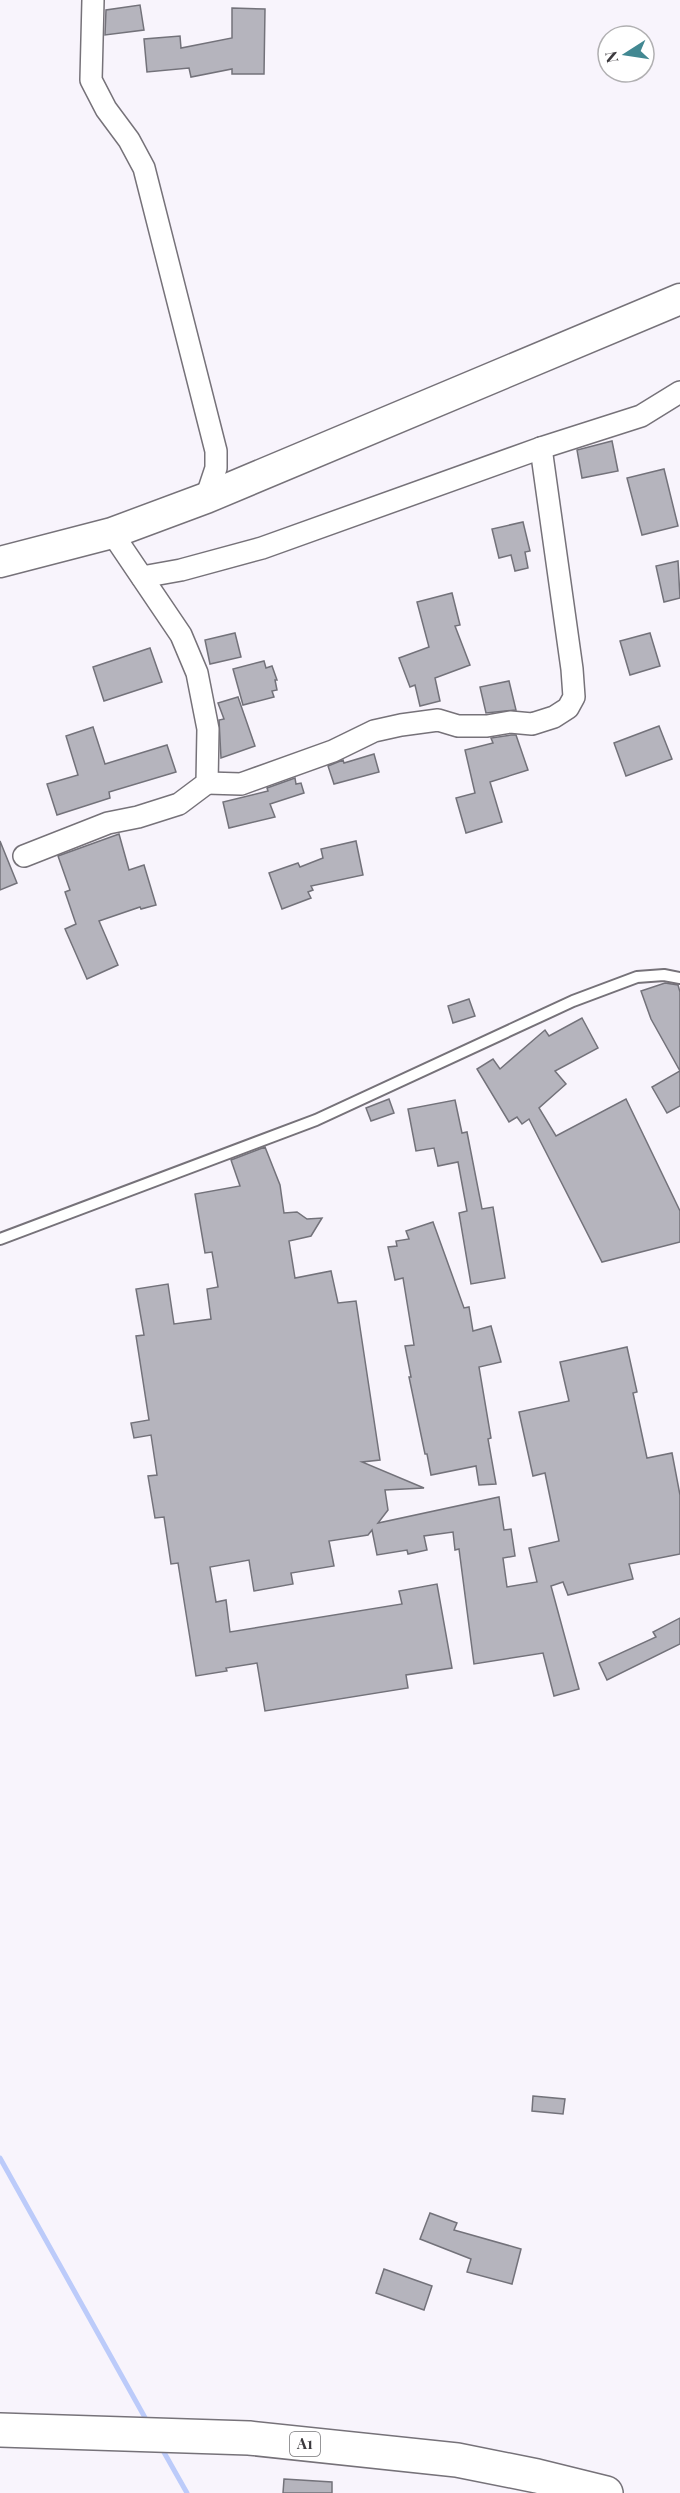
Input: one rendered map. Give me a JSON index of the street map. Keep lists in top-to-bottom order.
{
  "streets": {
    "highway": ["A1"]
  },
  "north": "left"
}
